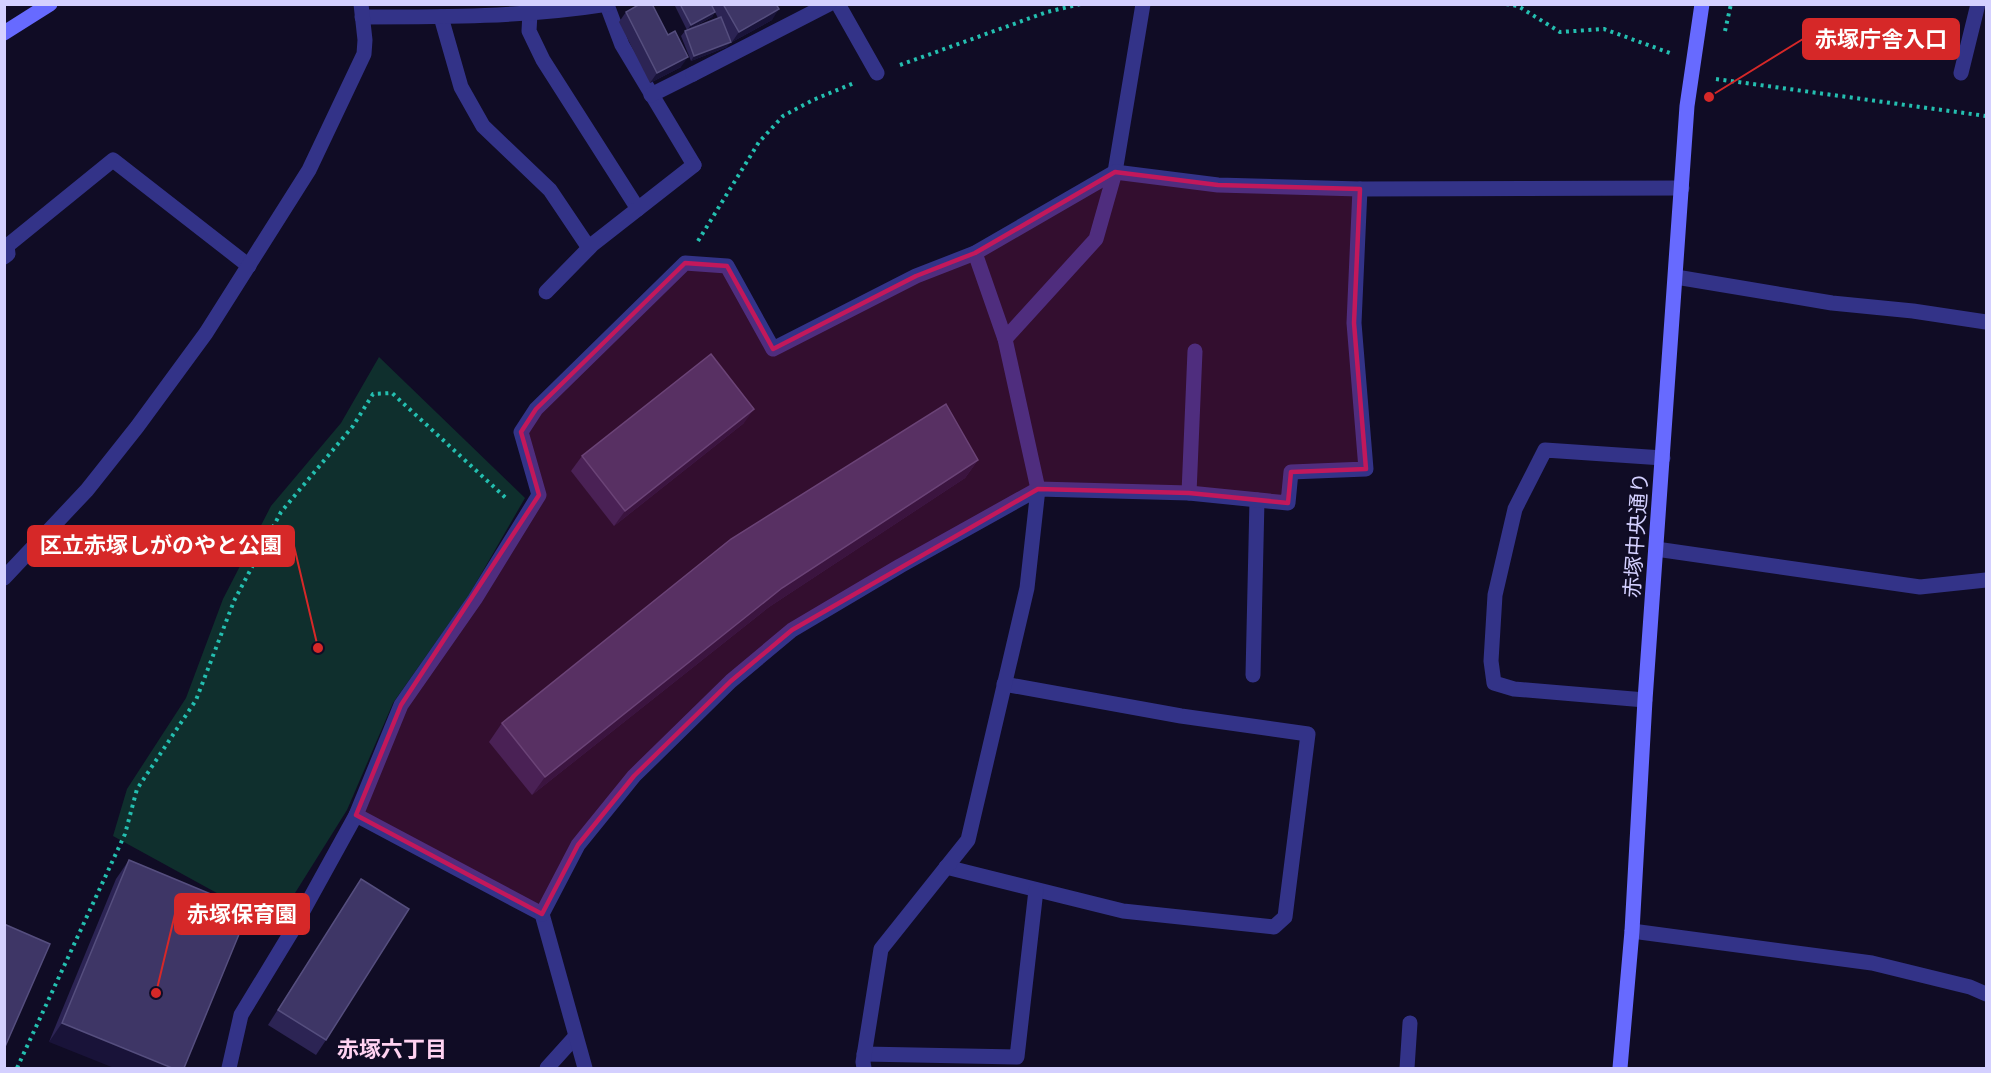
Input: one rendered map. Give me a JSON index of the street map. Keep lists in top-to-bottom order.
{
  "streets": {
    "street": ["赤塚中央通り"]
  },
  "districts": ["赤塚六丁目"],
  "places": ["赤塚庁舎入口", "区立赤塚しがのやと公園", "赤塚保育園"]
}
